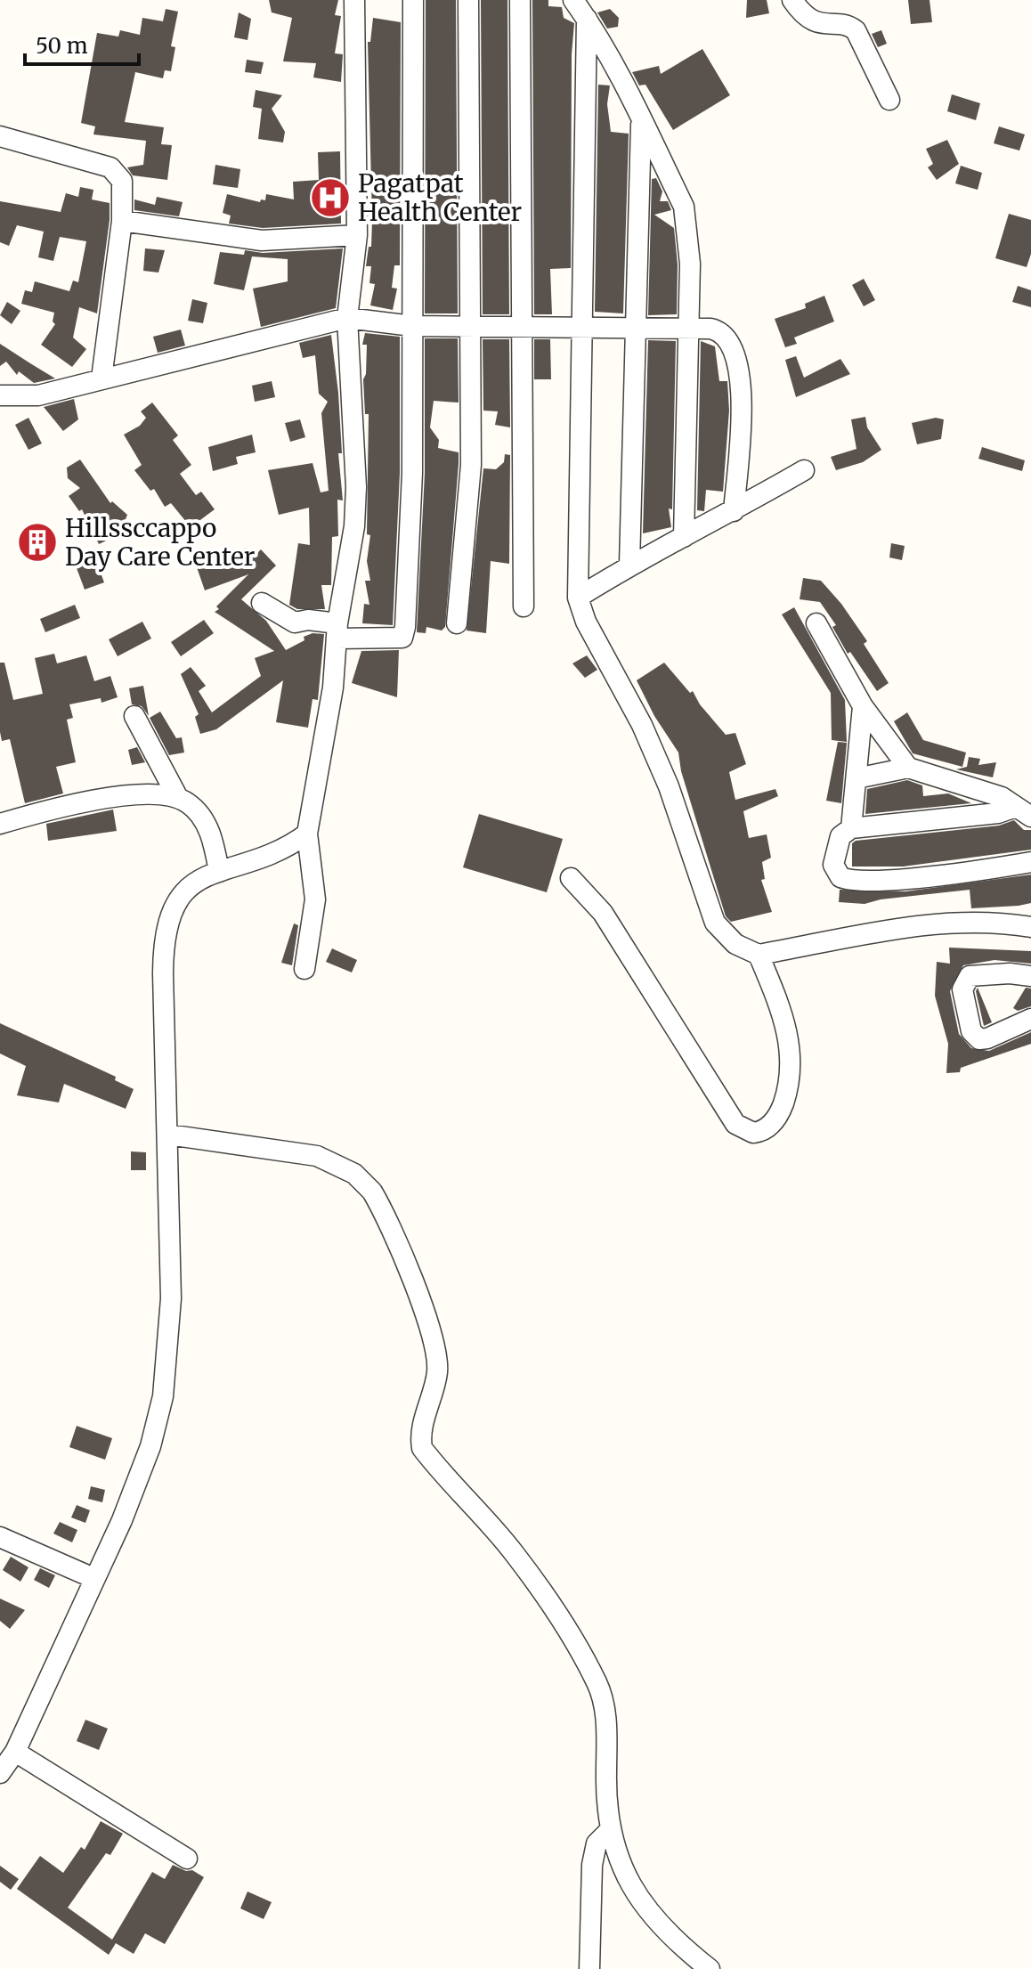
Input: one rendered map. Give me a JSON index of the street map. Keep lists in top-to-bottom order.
{
  "places": {
    "hospital": ["Pagatpat Health Center"],
    "building": ["Hillssccappo Day Care Center"]
  },
  "scale_bar": "50 m"
}
